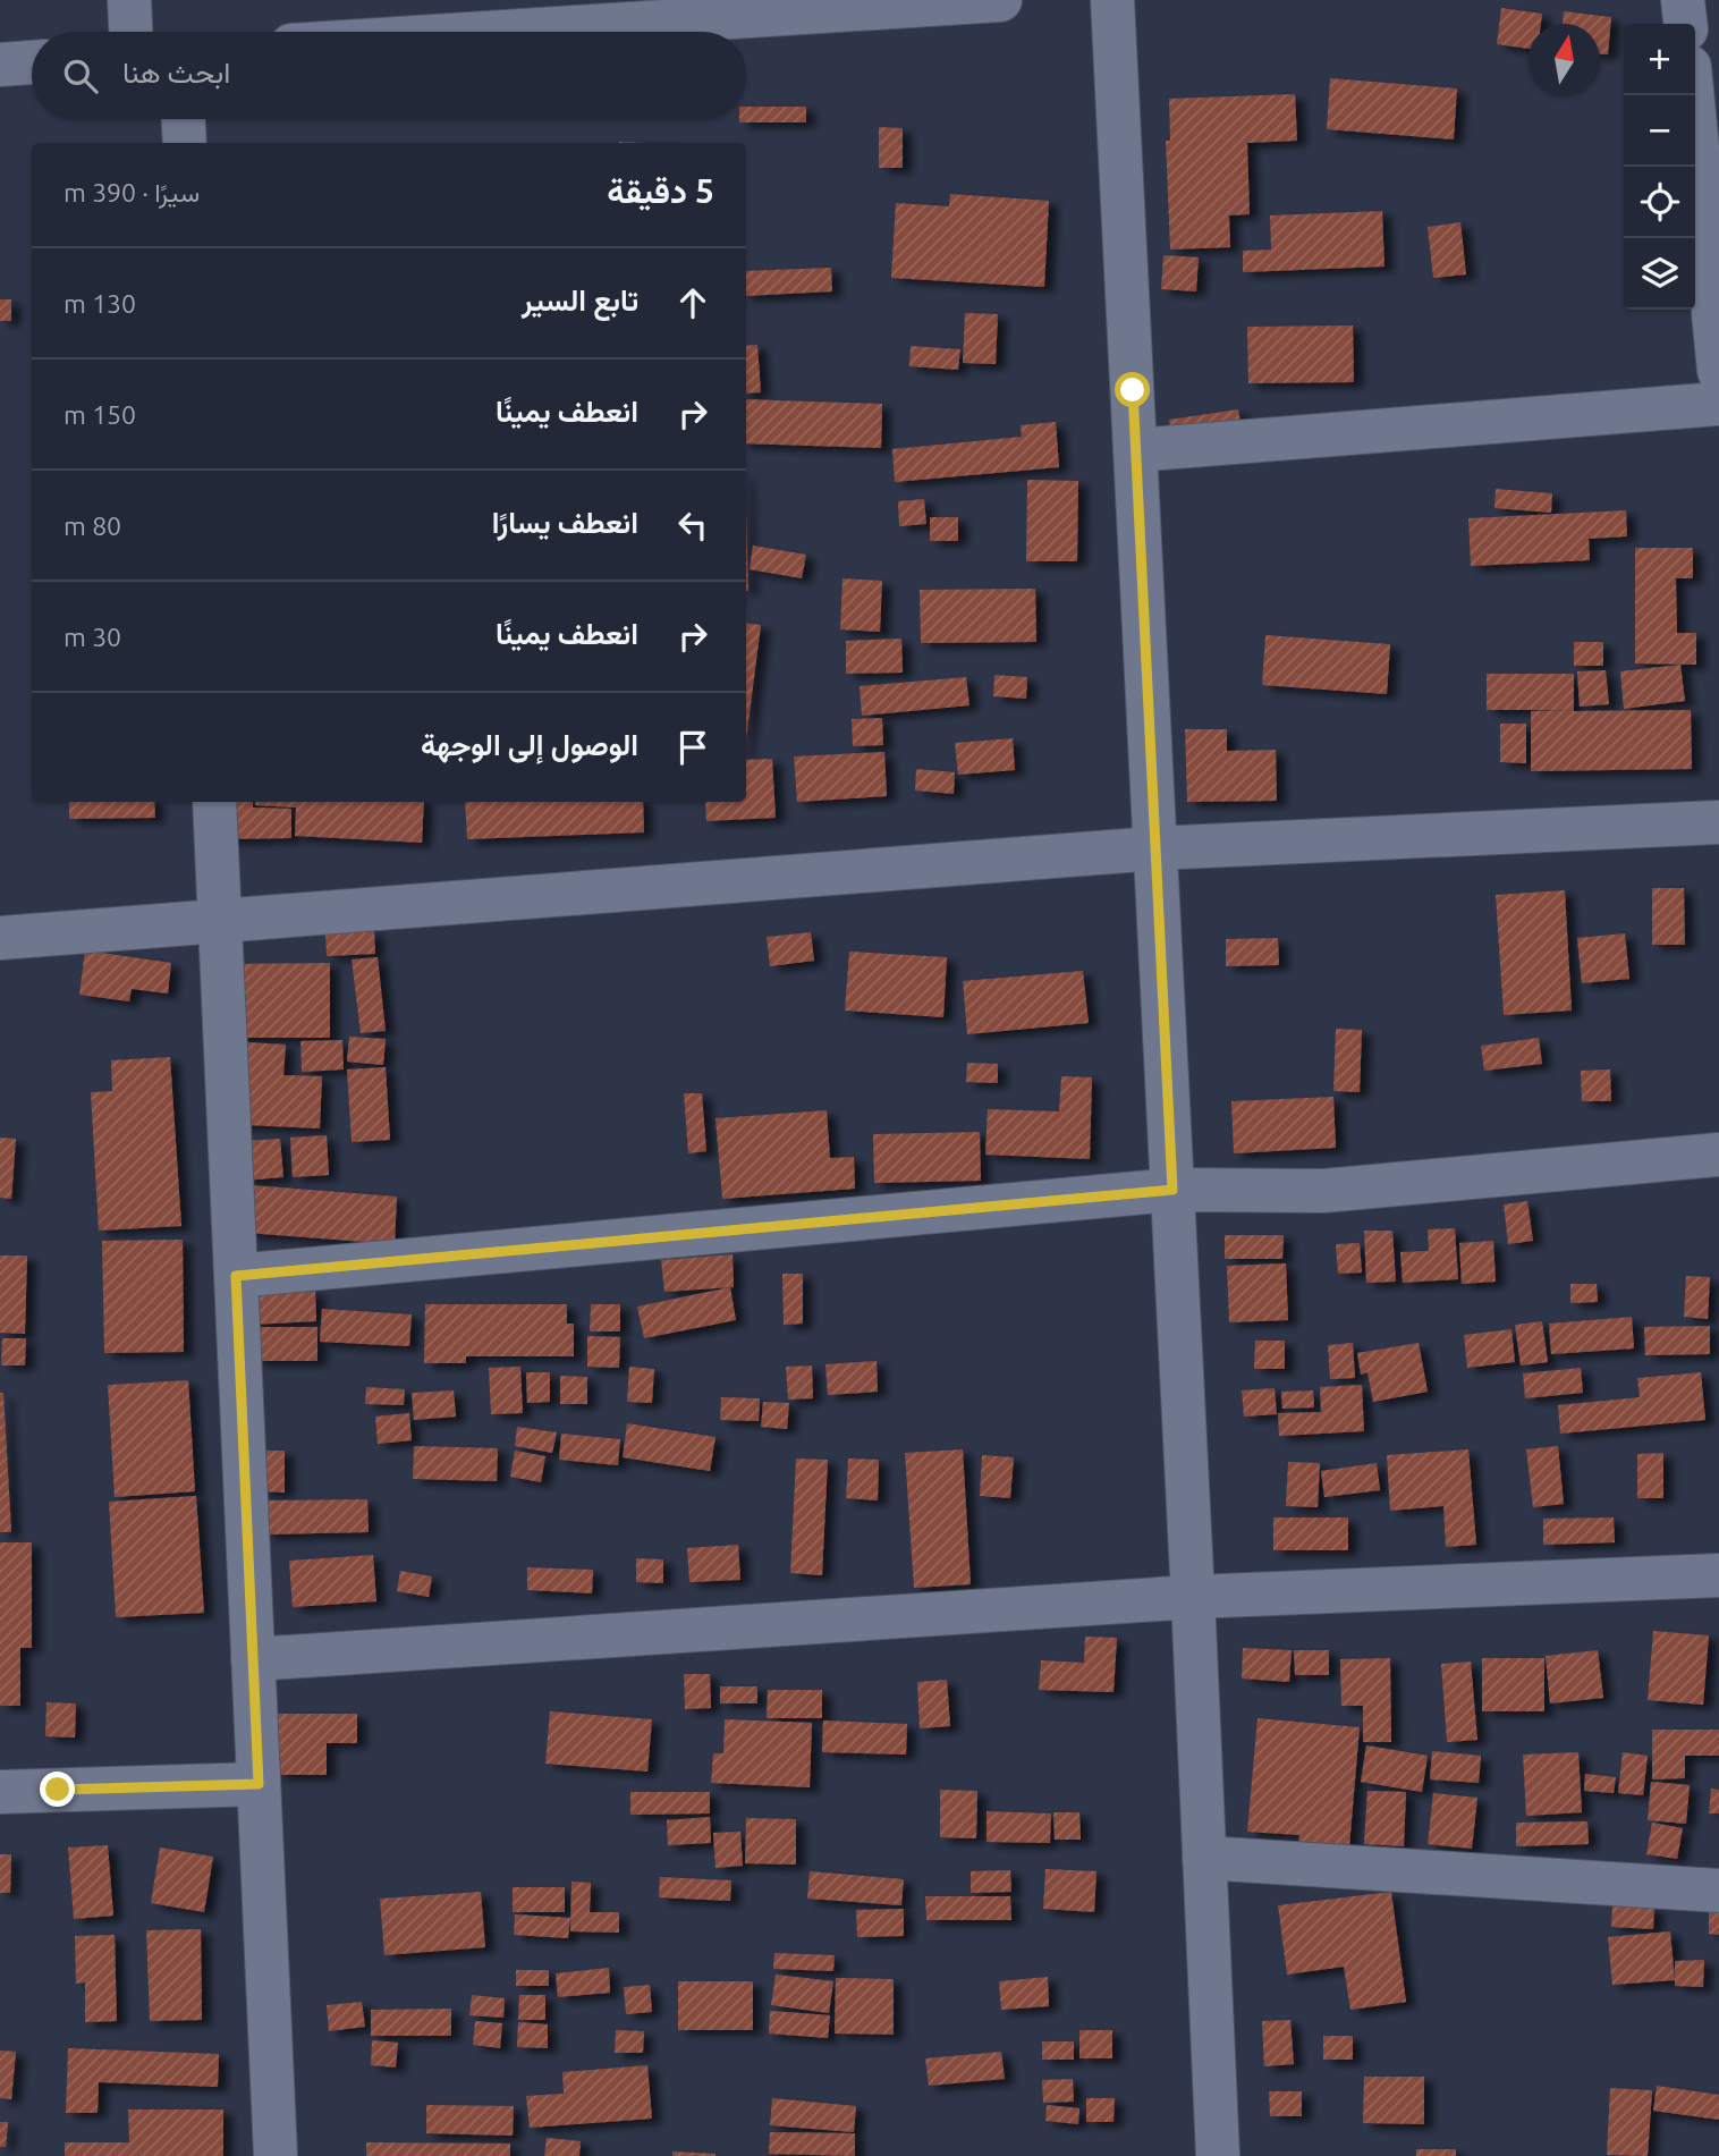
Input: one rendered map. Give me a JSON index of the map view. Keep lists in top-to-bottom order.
{
  "north": "top",
  "page": {
    "map_buttons": ["+", "−"],
    "search": "ابحث هنا",
    "heading": ["5 دقيقة", "سيرًا · 390 m"],
    "list": [
      ["تابع السير", "130 m"],
      ["انعطف يمينًا", "150 m"],
      ["انعطف يسارًا", "80 m"],
      ["انعطف يمينًا", "30 m"],
      "الوصول إلى الوجهة"
    ]
  }
}
